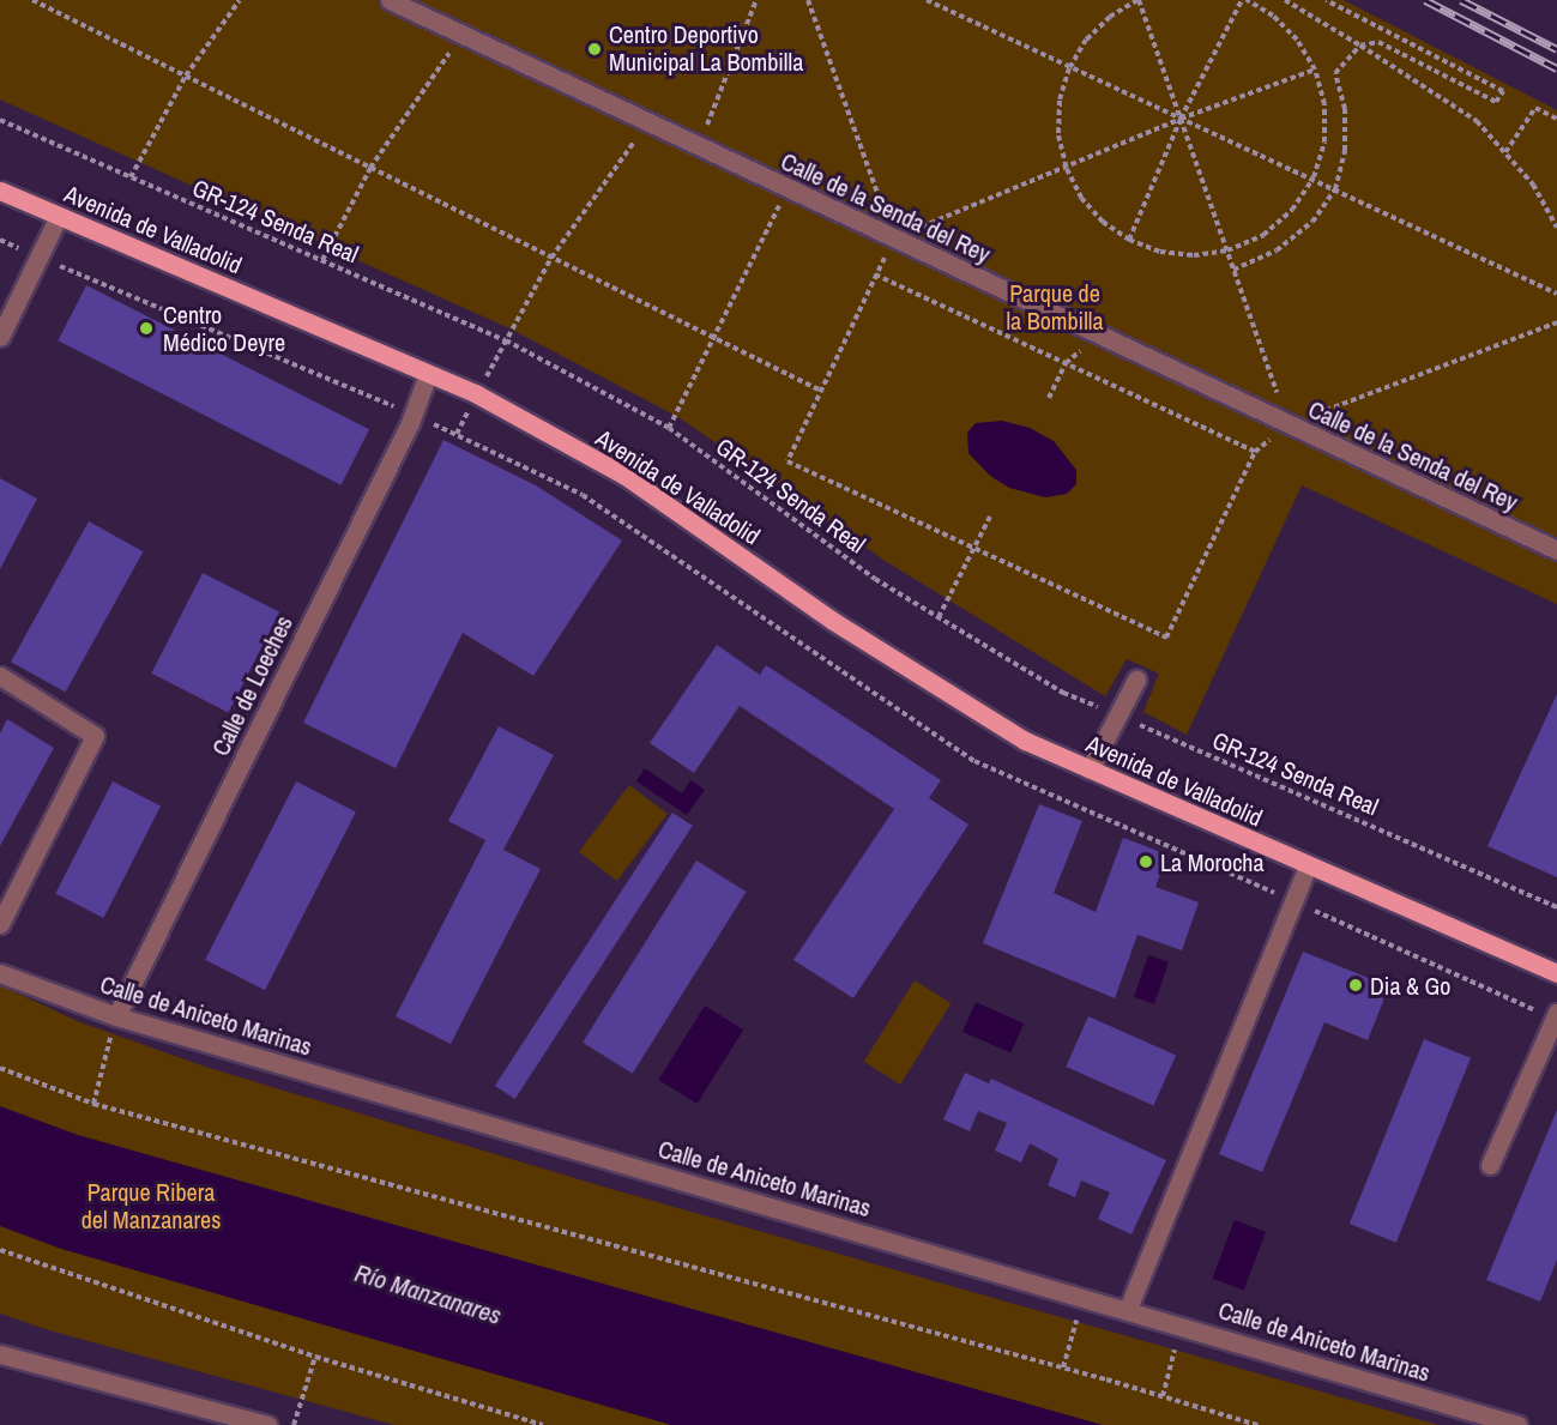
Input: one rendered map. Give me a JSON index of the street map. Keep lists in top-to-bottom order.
{
  "streets": {
    "main road": ["Avenida de Valladolid"],
    "street": ["Calle de la Senda del Rey", "Calle de Loeches", "Calle de Aniceto Marinas"],
    "path": ["GR-124 Senda Real"]
  },
  "crossings": [
    ["Avenida de Valladolid", "Calle de Loeches"],
    ["Calle de Loeches", "Calle de Aniceto Marinas"]
  ],
  "water": ["Río Manzanares"],
  "parks": ["Parque de la Bombilla", "Parque Ribera del Manzanares"],
  "places": [
    "Centro Deportivo Municipal La Bombilla",
    "Centro Médico Deyre",
    "La Morocha",
    "Dia & Go"
  ]
}
